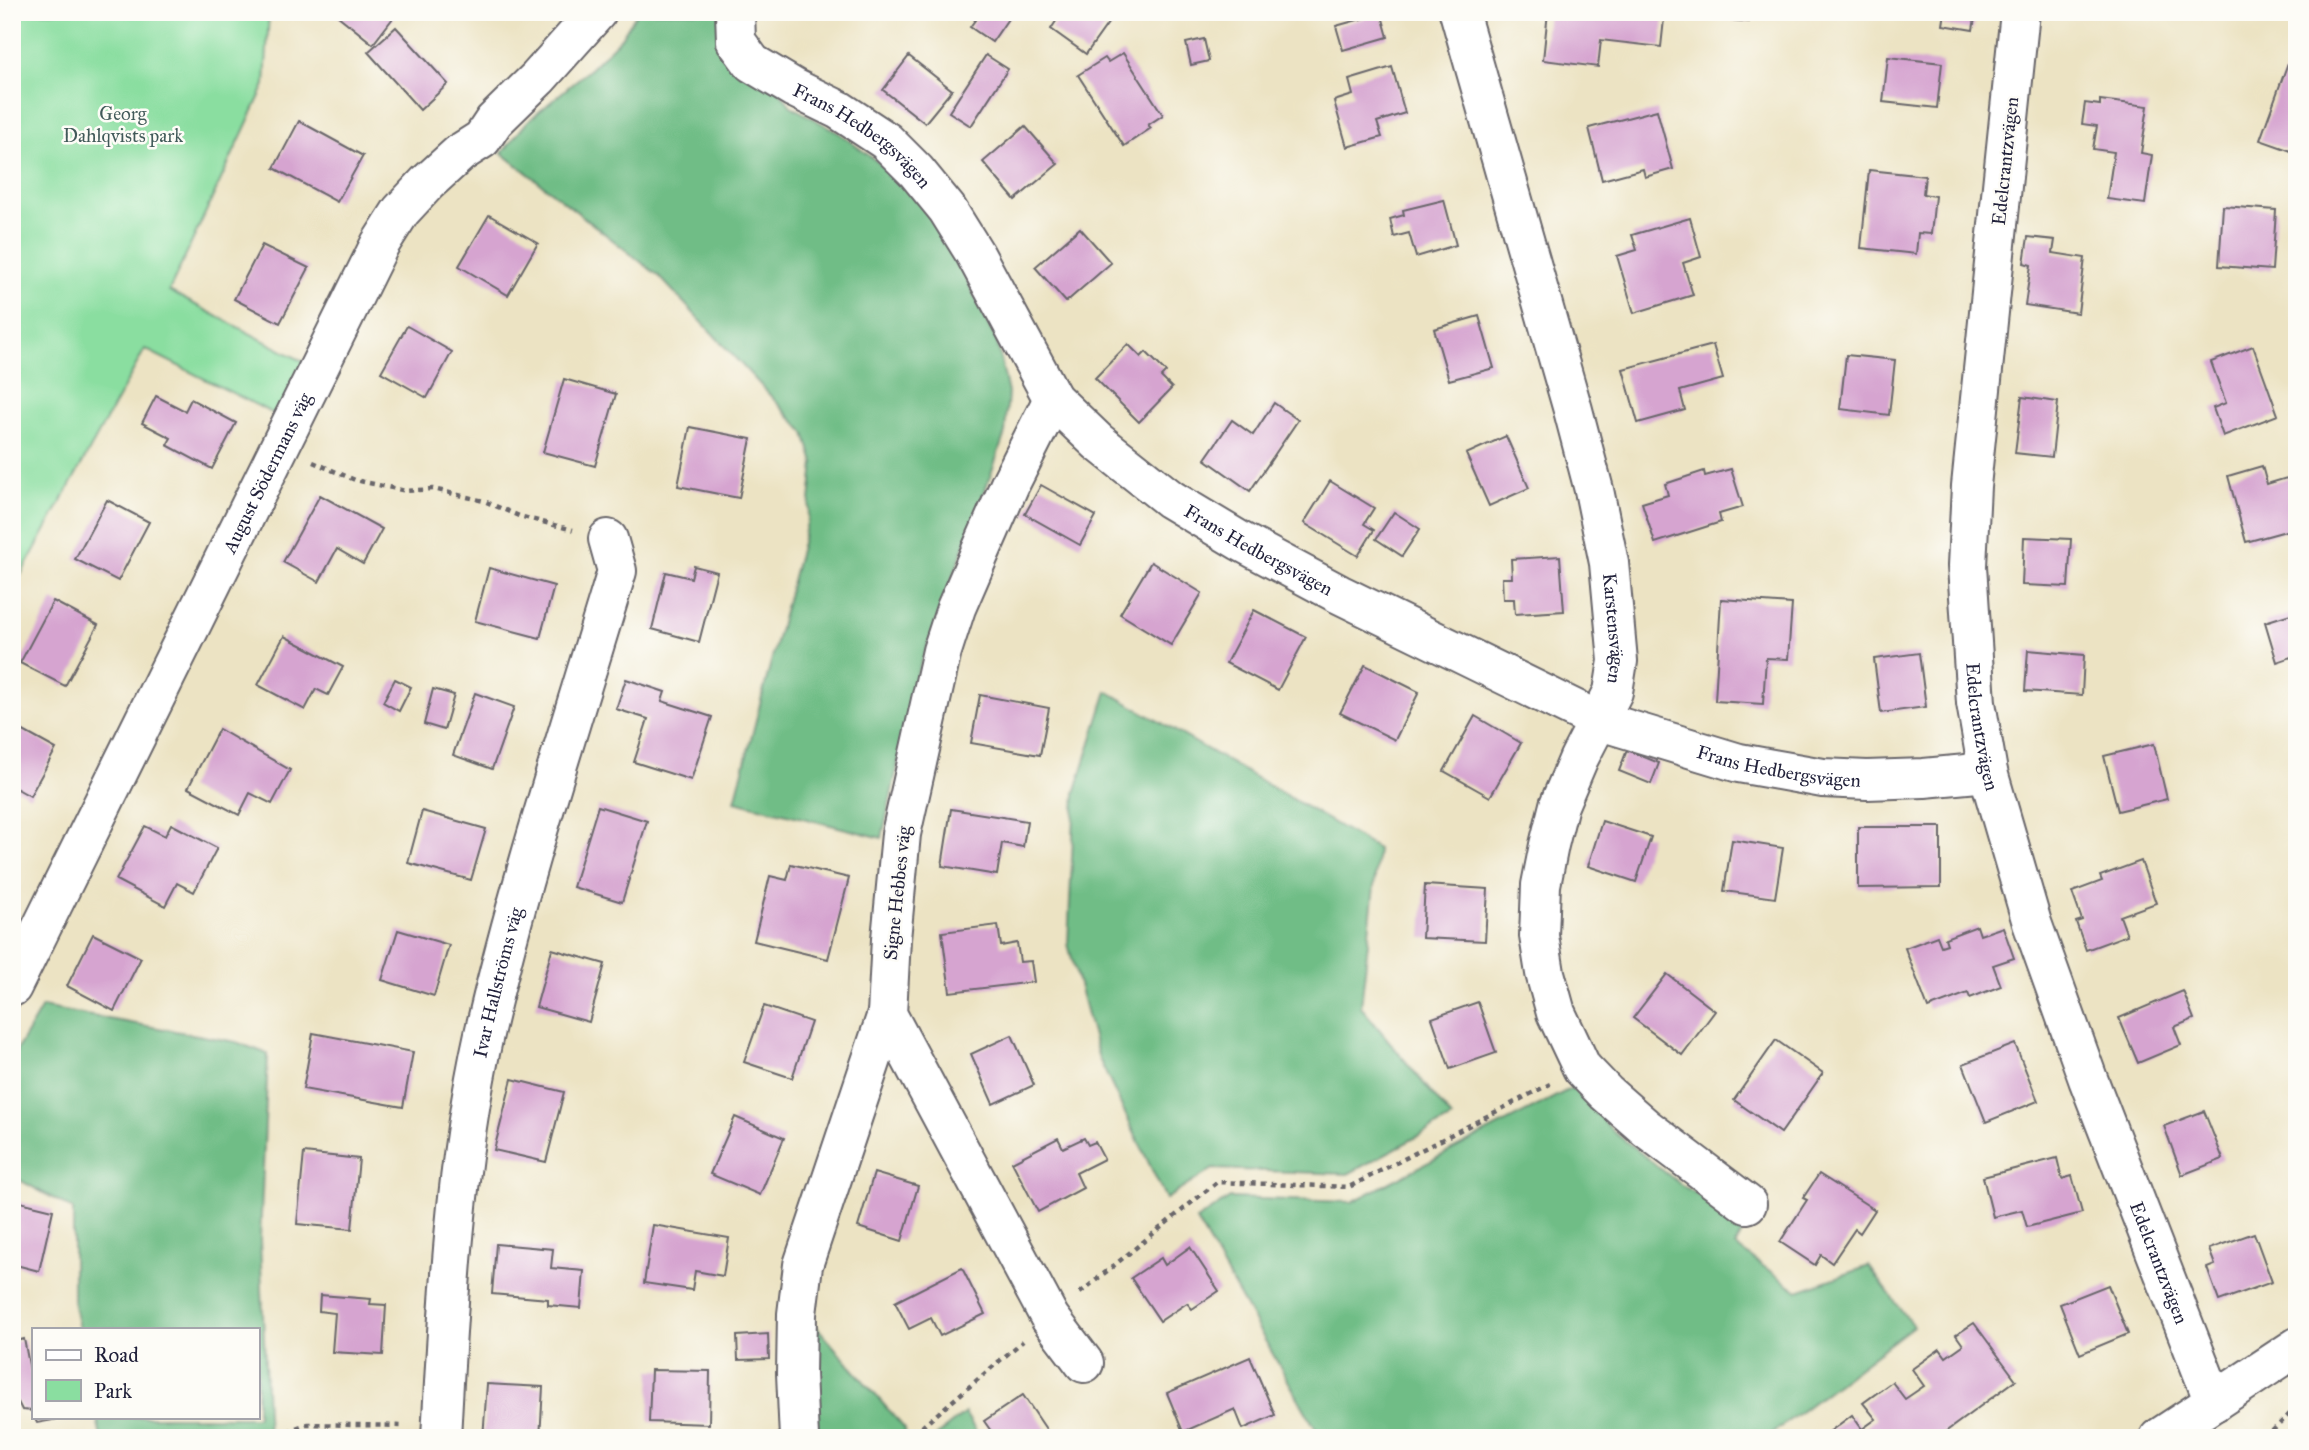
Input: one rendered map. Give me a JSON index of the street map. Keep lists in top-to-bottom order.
{
  "streets": {
    "street": [
      "Frans Hedbergsvägen",
      "Edelcrantzvägen",
      "August Södermans väg",
      "Karstensvägen",
      "Signe Hebbes väg",
      "Ivar Hallströms väg"
    ]
  },
  "crossings": [
    ["Frans Hedbergsvägen", "Edelcrantzvägen"],
    ["Frans Hedbergsvägen", "Karstensvägen"],
    ["Frans Hedbergsvägen", "Signe Hebbes väg"]
  ],
  "parks": ["Georg Dahlqvists park"],
  "legend": ["Road", "Park"]
}
